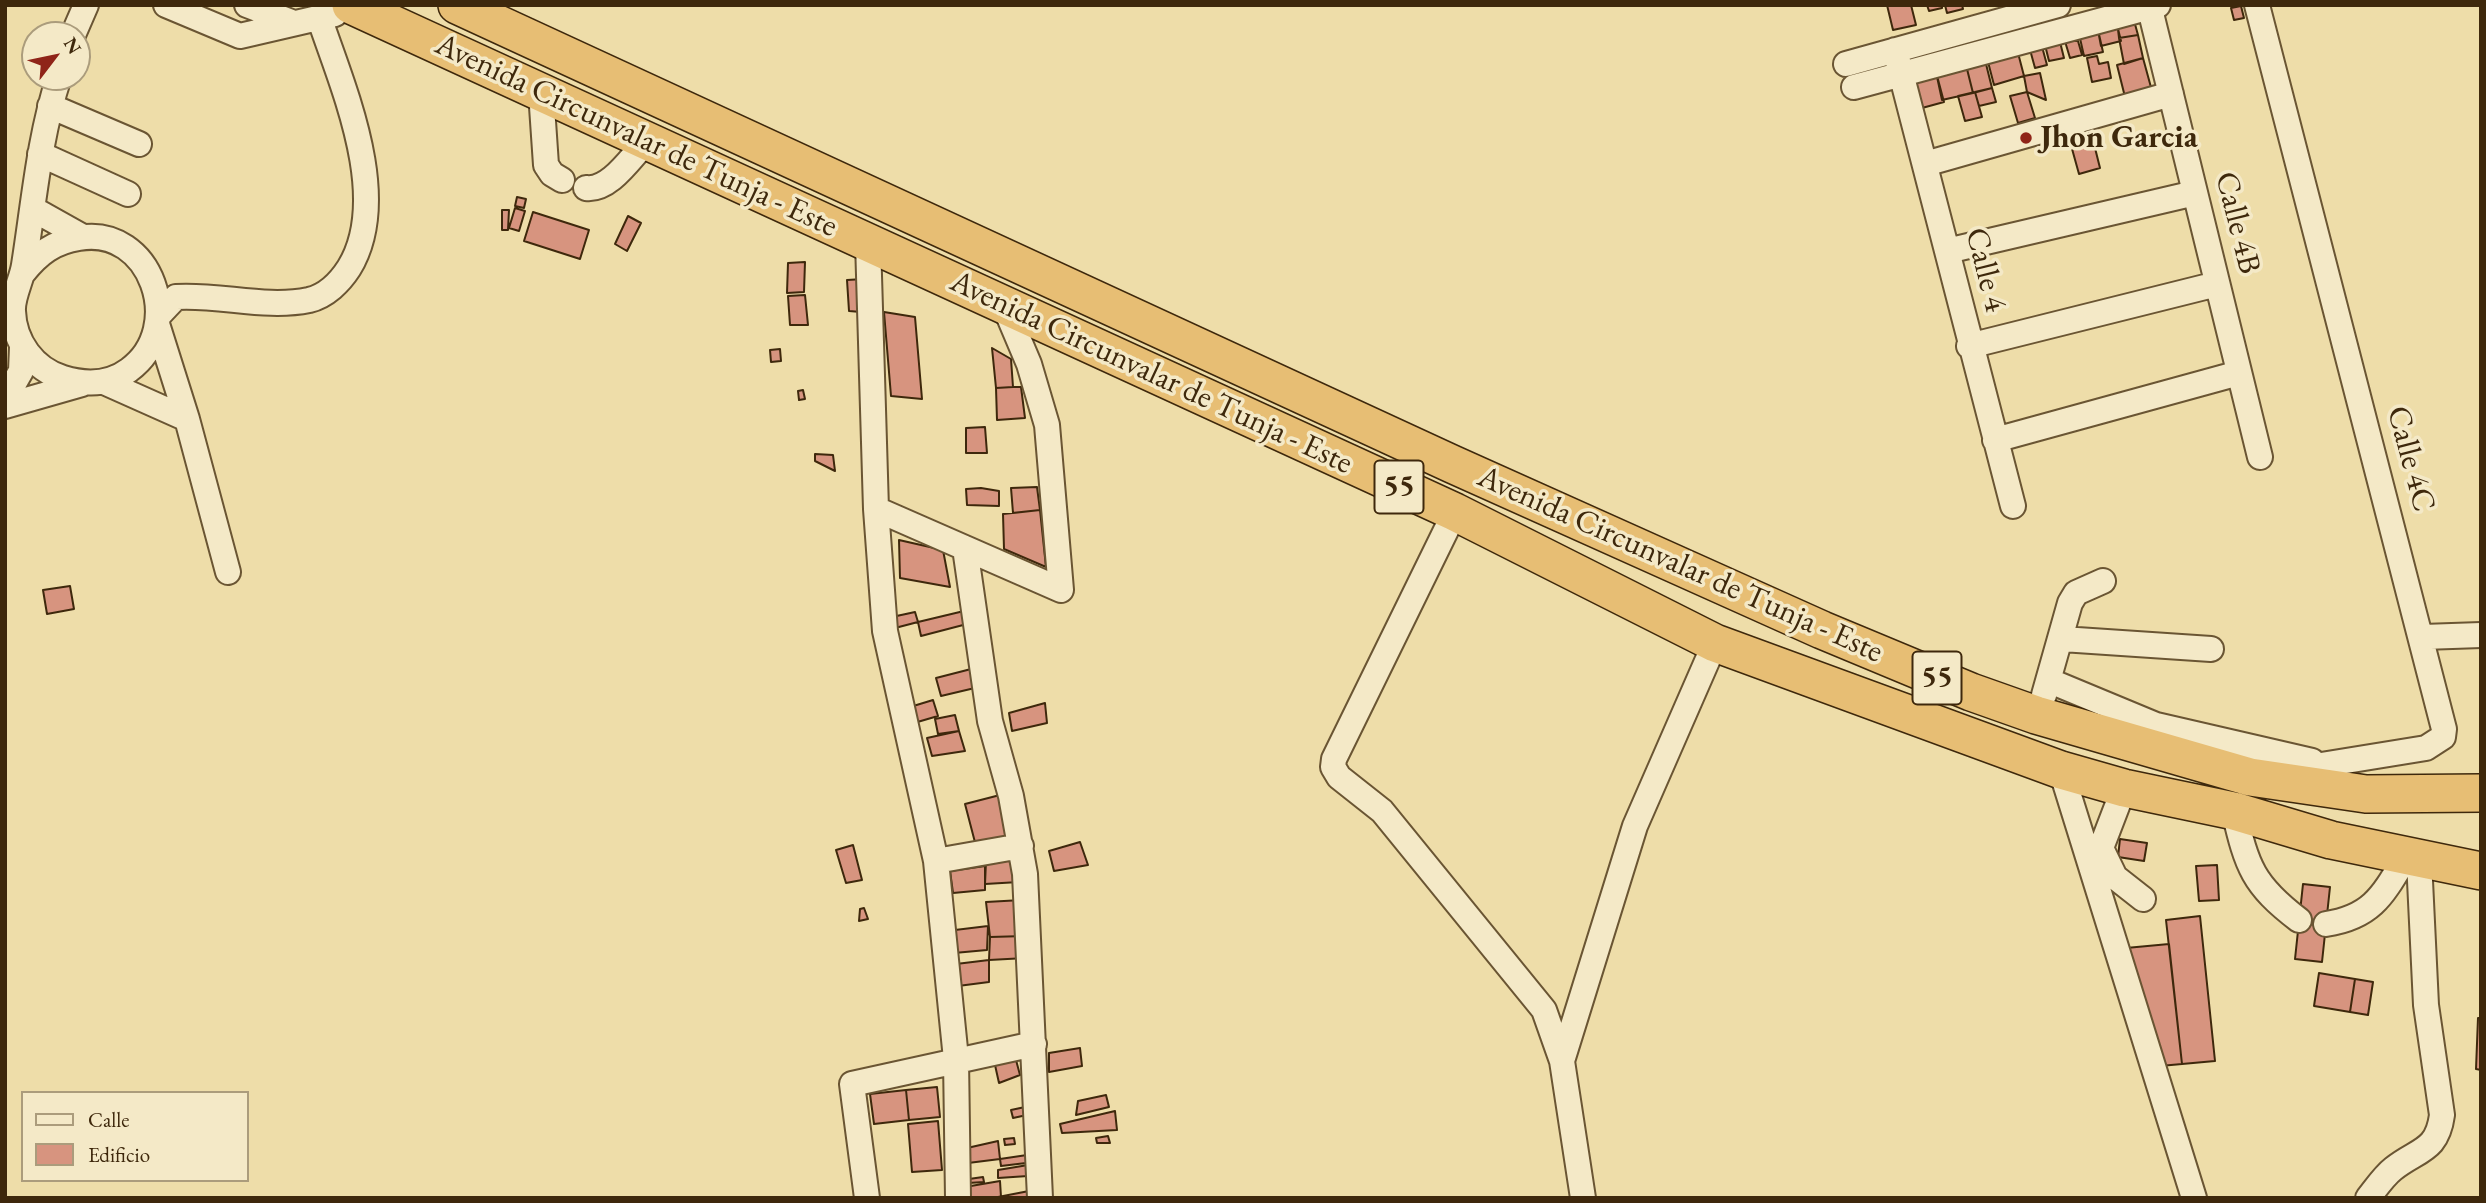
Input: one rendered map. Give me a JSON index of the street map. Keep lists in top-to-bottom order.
{
  "streets": {
    "highway": ["Avenida Circunvalar de Tunja - Este", "55"],
    "street": ["Calle 4B", "Calle 4", "Calle 4C"]
  },
  "crossings": [
    ["Avenida Circunvalar de Tunja - Este", "Calle 4C"]
  ],
  "places": ["Jhon Garcia"],
  "legend": ["Calle", "Edificio"],
  "north": "top right"
}
